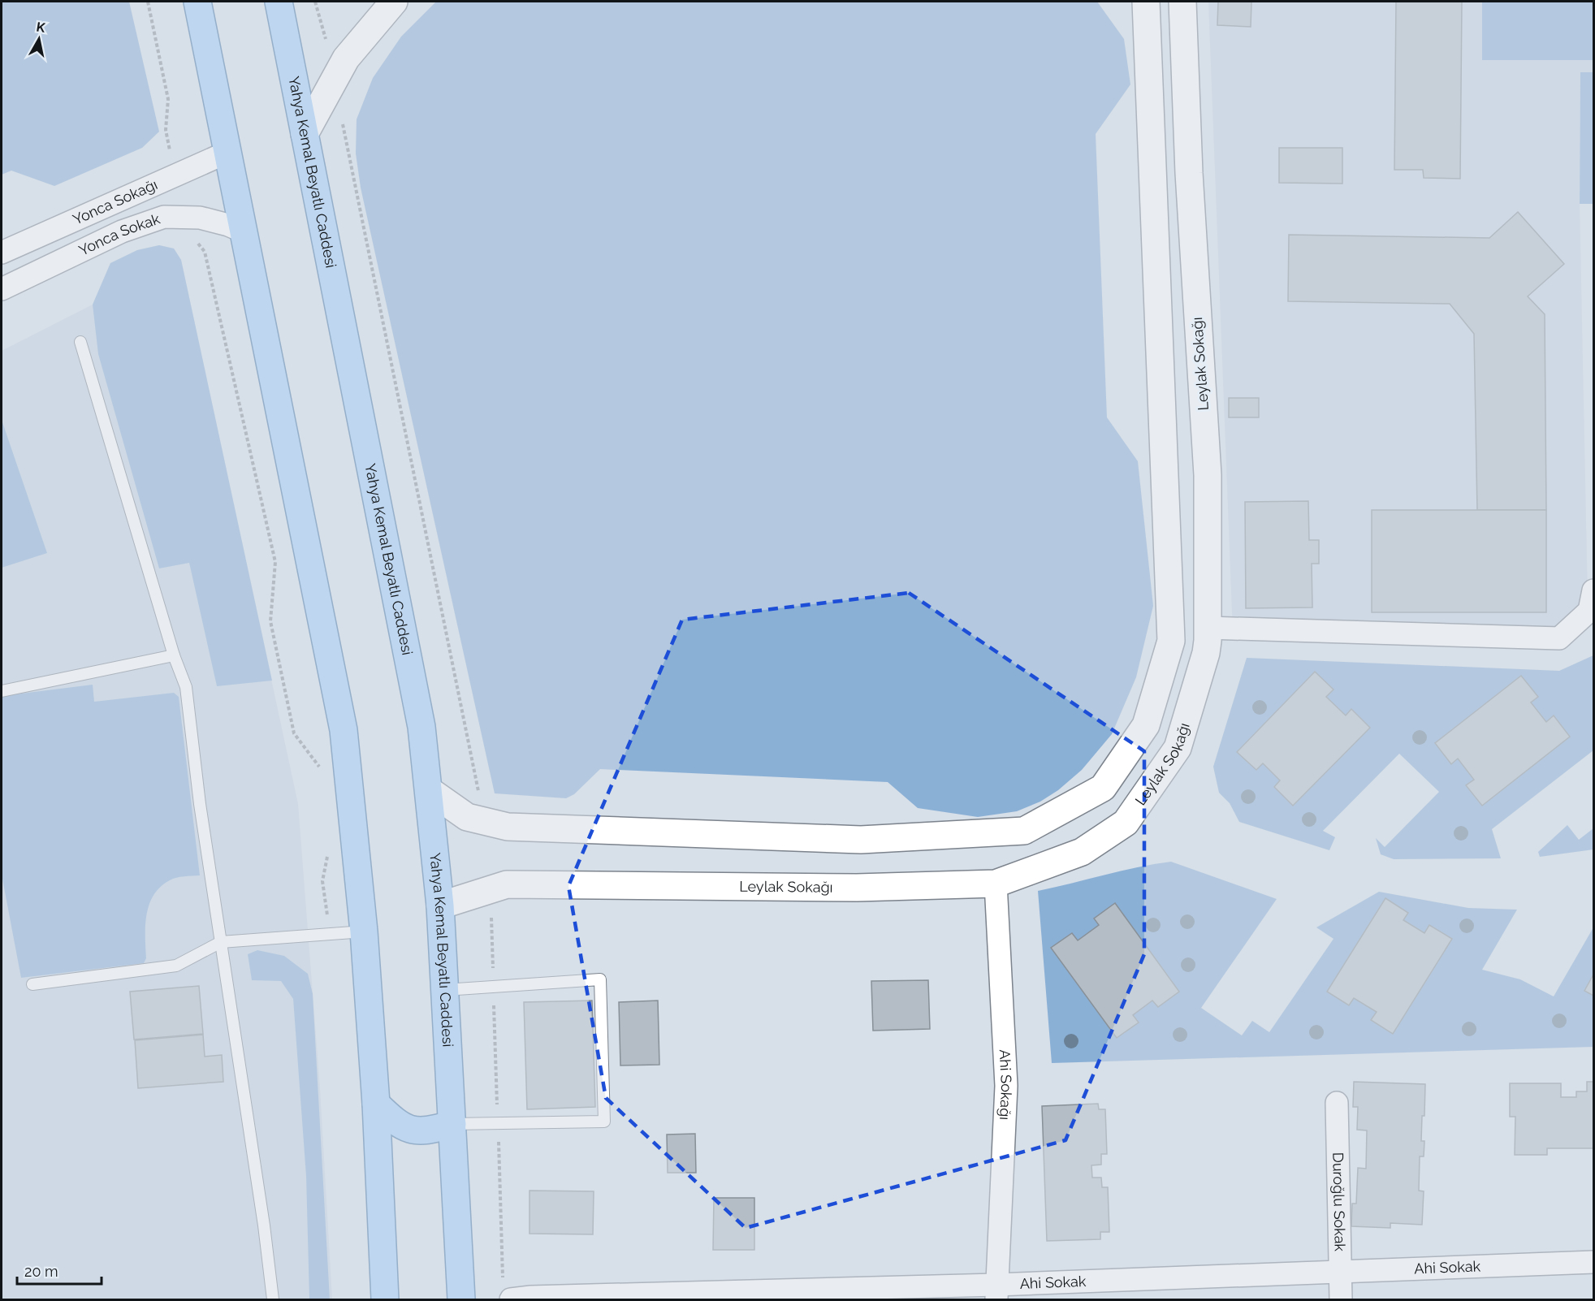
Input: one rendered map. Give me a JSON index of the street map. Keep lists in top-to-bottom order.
{
  "streets": {
    "main road": ["Yahya Kemal Beyatlı Caddesi"],
    "street": [
      "Yonca Sokağı",
      "Yonca Sokak",
      "Leylak Sokağı",
      "Ahi Sokağı",
      "Duroğlu Sokak",
      "Ahi Sokak"
    ]
  },
  "crossings": [
    ["Yahya Kemal Beyatlı Caddesi", "Leylak Sokağı"],
    ["Leylak Sokağı", "Ahi Sokağı"],
    ["Ahi Sokağı", "Ahi Sokak"],
    ["Duroğlu Sokak", "Ahi Sokak"]
  ],
  "scale_bar": "20 m",
  "north": "top"
}
